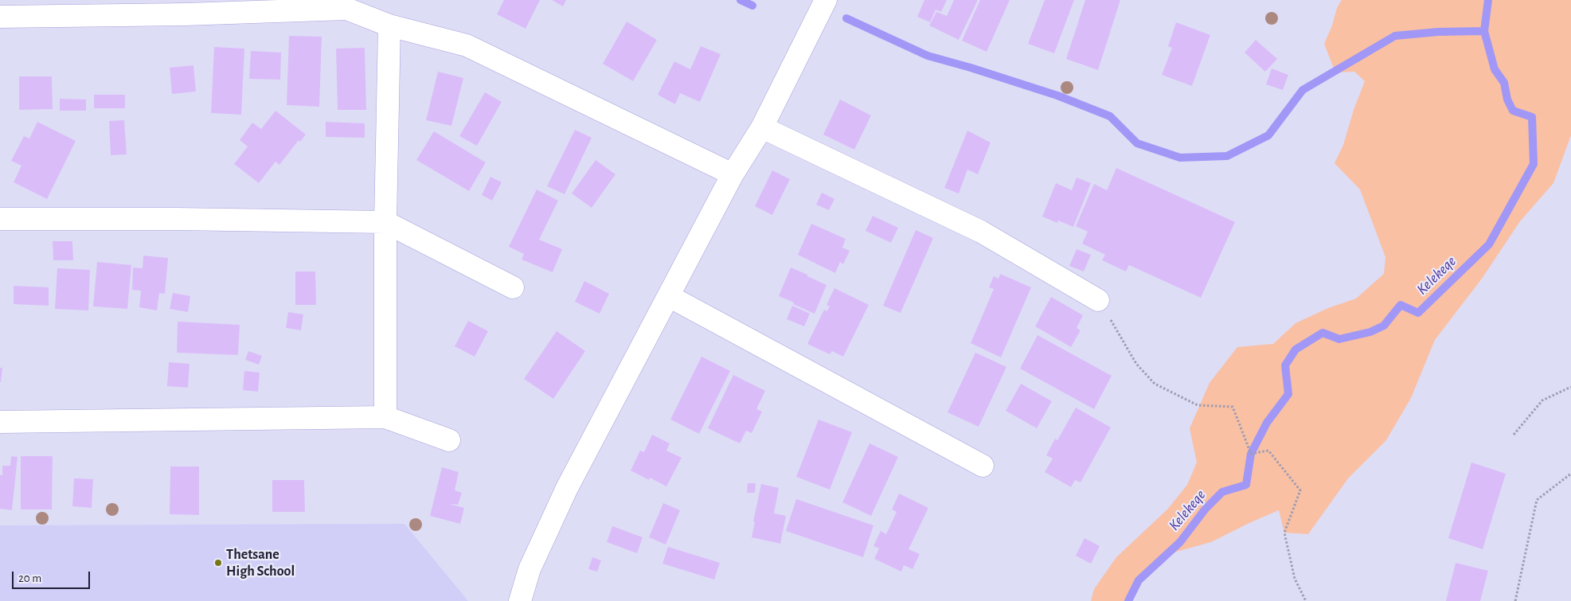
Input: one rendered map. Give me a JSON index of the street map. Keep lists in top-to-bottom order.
{
  "water": ["Kelekeqe"],
  "places": ["Thetsane High School"],
  "scale_bar": "20 m"
}
